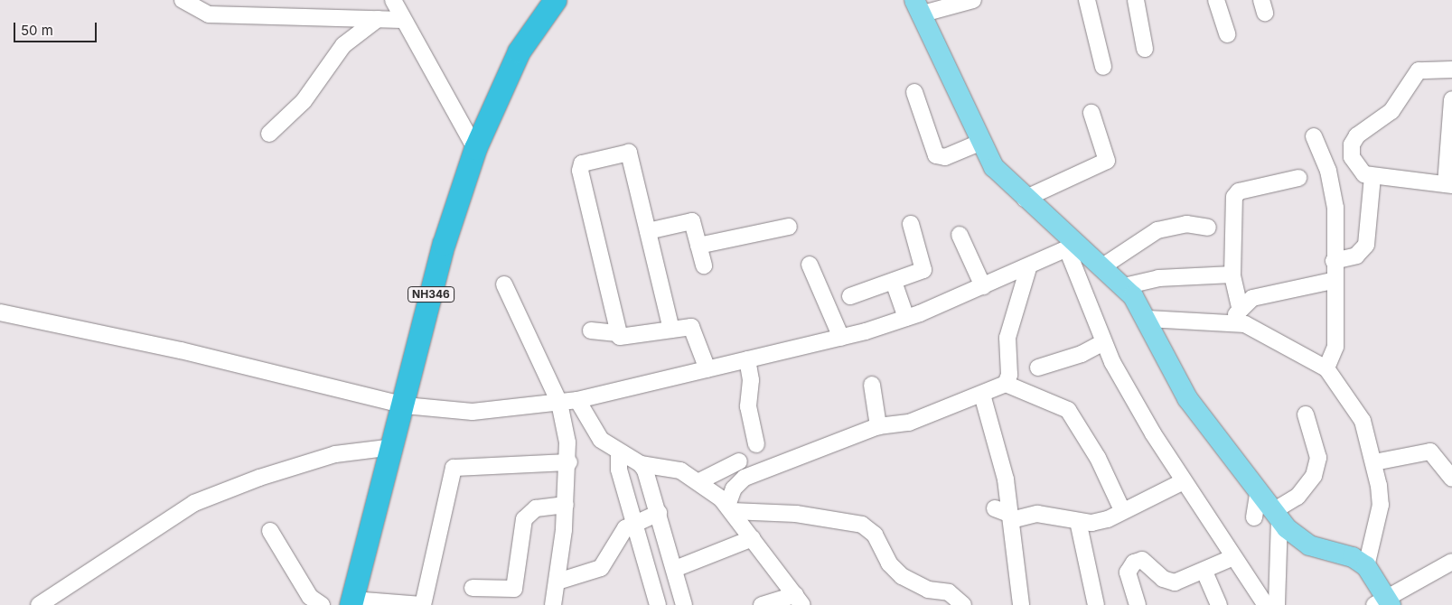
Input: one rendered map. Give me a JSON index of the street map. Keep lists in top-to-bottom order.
{
  "streets": {
    "highway": ["NH346"]
  },
  "scale_bar": "50 m"
}
